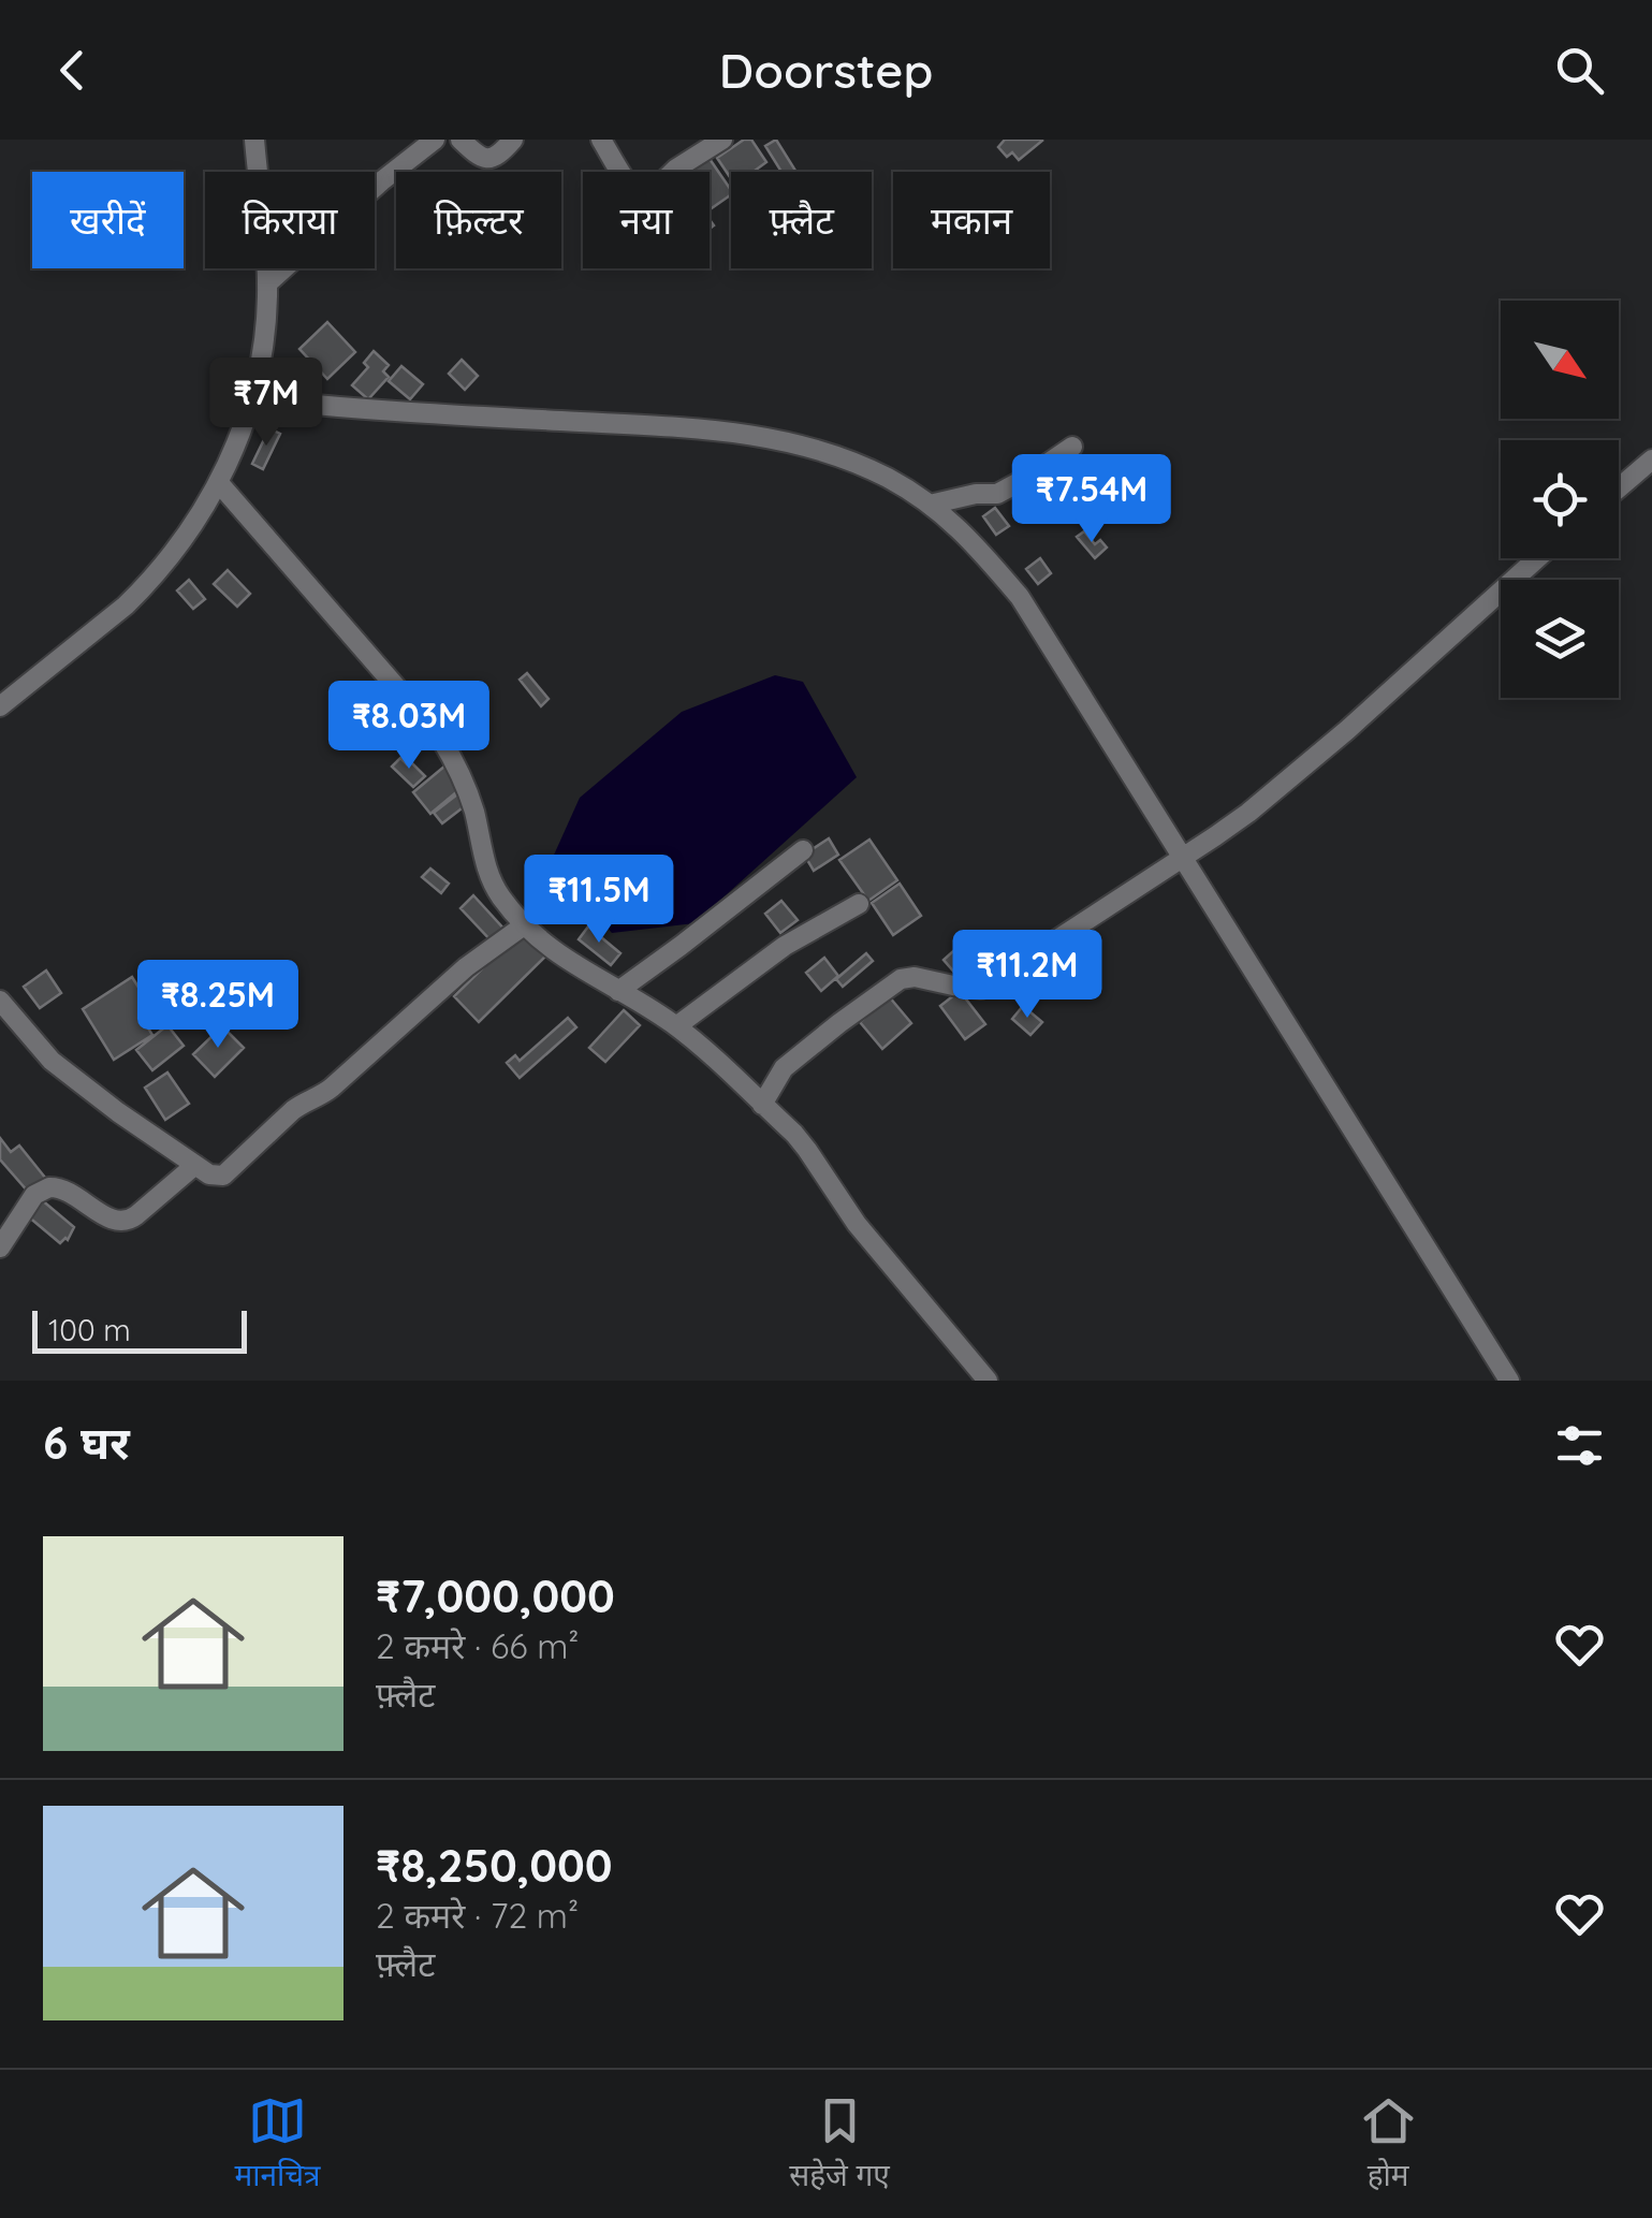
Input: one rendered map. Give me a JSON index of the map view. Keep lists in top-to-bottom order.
{
  "scale_bar": "100 m",
  "north": "bottom right",
  "page": {
    "header": "Doorstep",
    "chip": [
      "खरीदें",
      "किराया",
      "फ़िल्टर",
      "नया",
      "फ़्लैट",
      "मकान"
    ],
    "price": [
      "₹7M",
      "₹7.54M",
      "₹8.03M",
      "₹11.5M",
      "₹11.2M",
      "₹8.25M"
    ],
    "scale": "100 m",
    "heading": "6 घर",
    "list": [
      {
        "name": "₹7,000,000",
        "note": "2 कमरे · 66 m² · फ़्लैट"
      },
      {
        "name": "₹8,250,000",
        "note": "2 कमरे · 72 m² · फ़्लैट"
      }
    ],
    "tabs": ["मानचित्र", "सहेजे गए", "होम"]
  }
}
